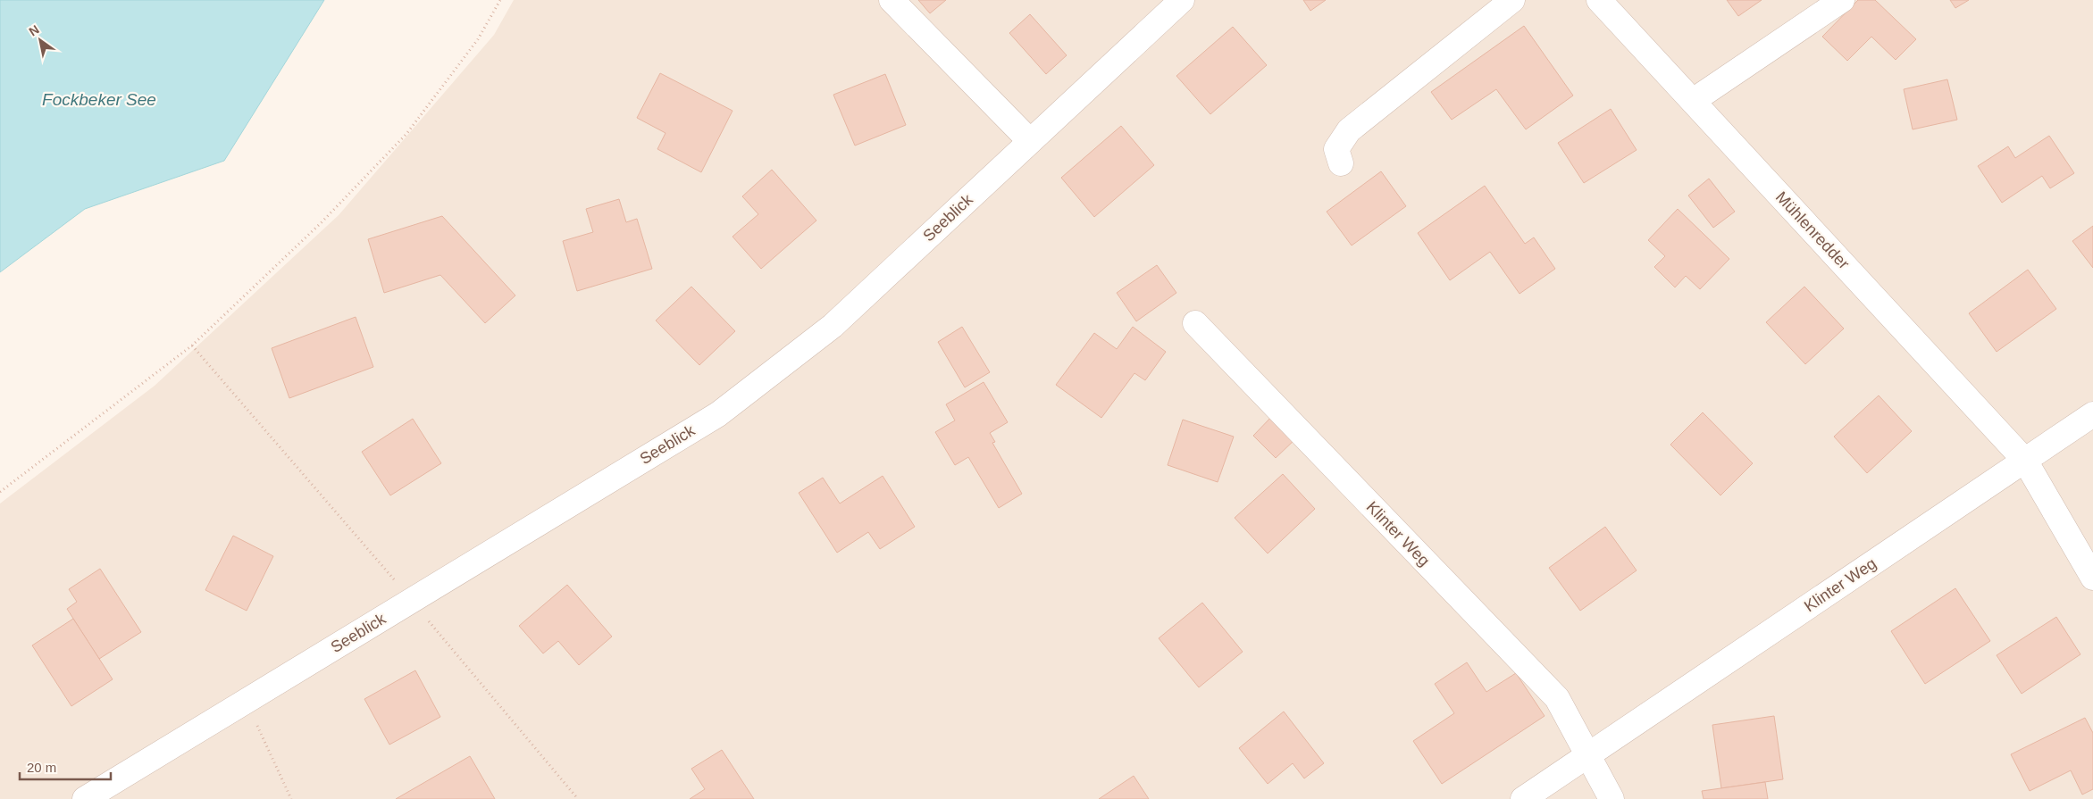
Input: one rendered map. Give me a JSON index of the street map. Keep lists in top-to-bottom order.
{
  "streets": {
    "street": ["Seeblick", "Mühlenredder", "Klinter Weg"]
  },
  "crossings": [
    ["Mühlenredder", "Klinter Weg"]
  ],
  "water": ["Fockbeker See"],
  "scale_bar": "20 m",
  "north": "top left"
}
